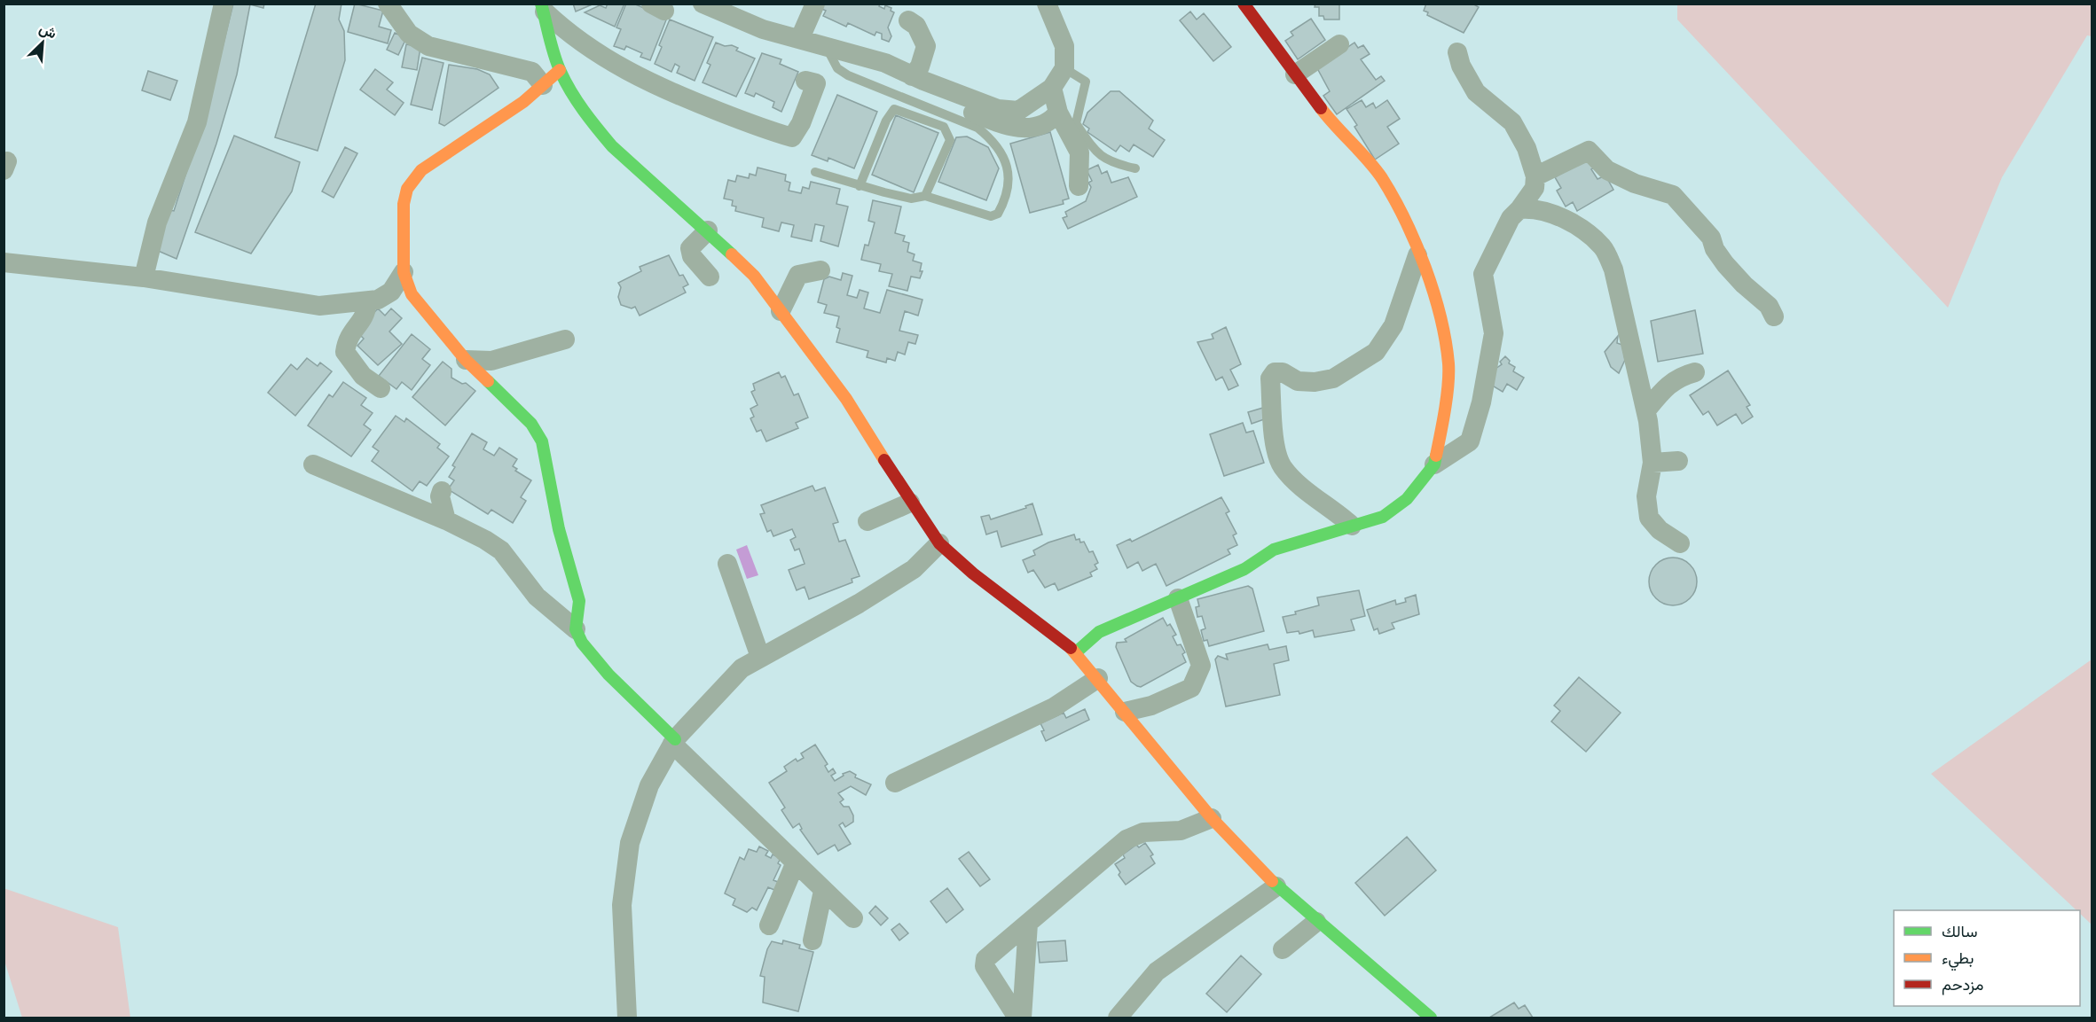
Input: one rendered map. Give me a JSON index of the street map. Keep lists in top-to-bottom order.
{
  "legend": ["سالك", "بطيء", "مزدحم"],
  "north": "top right"
}
